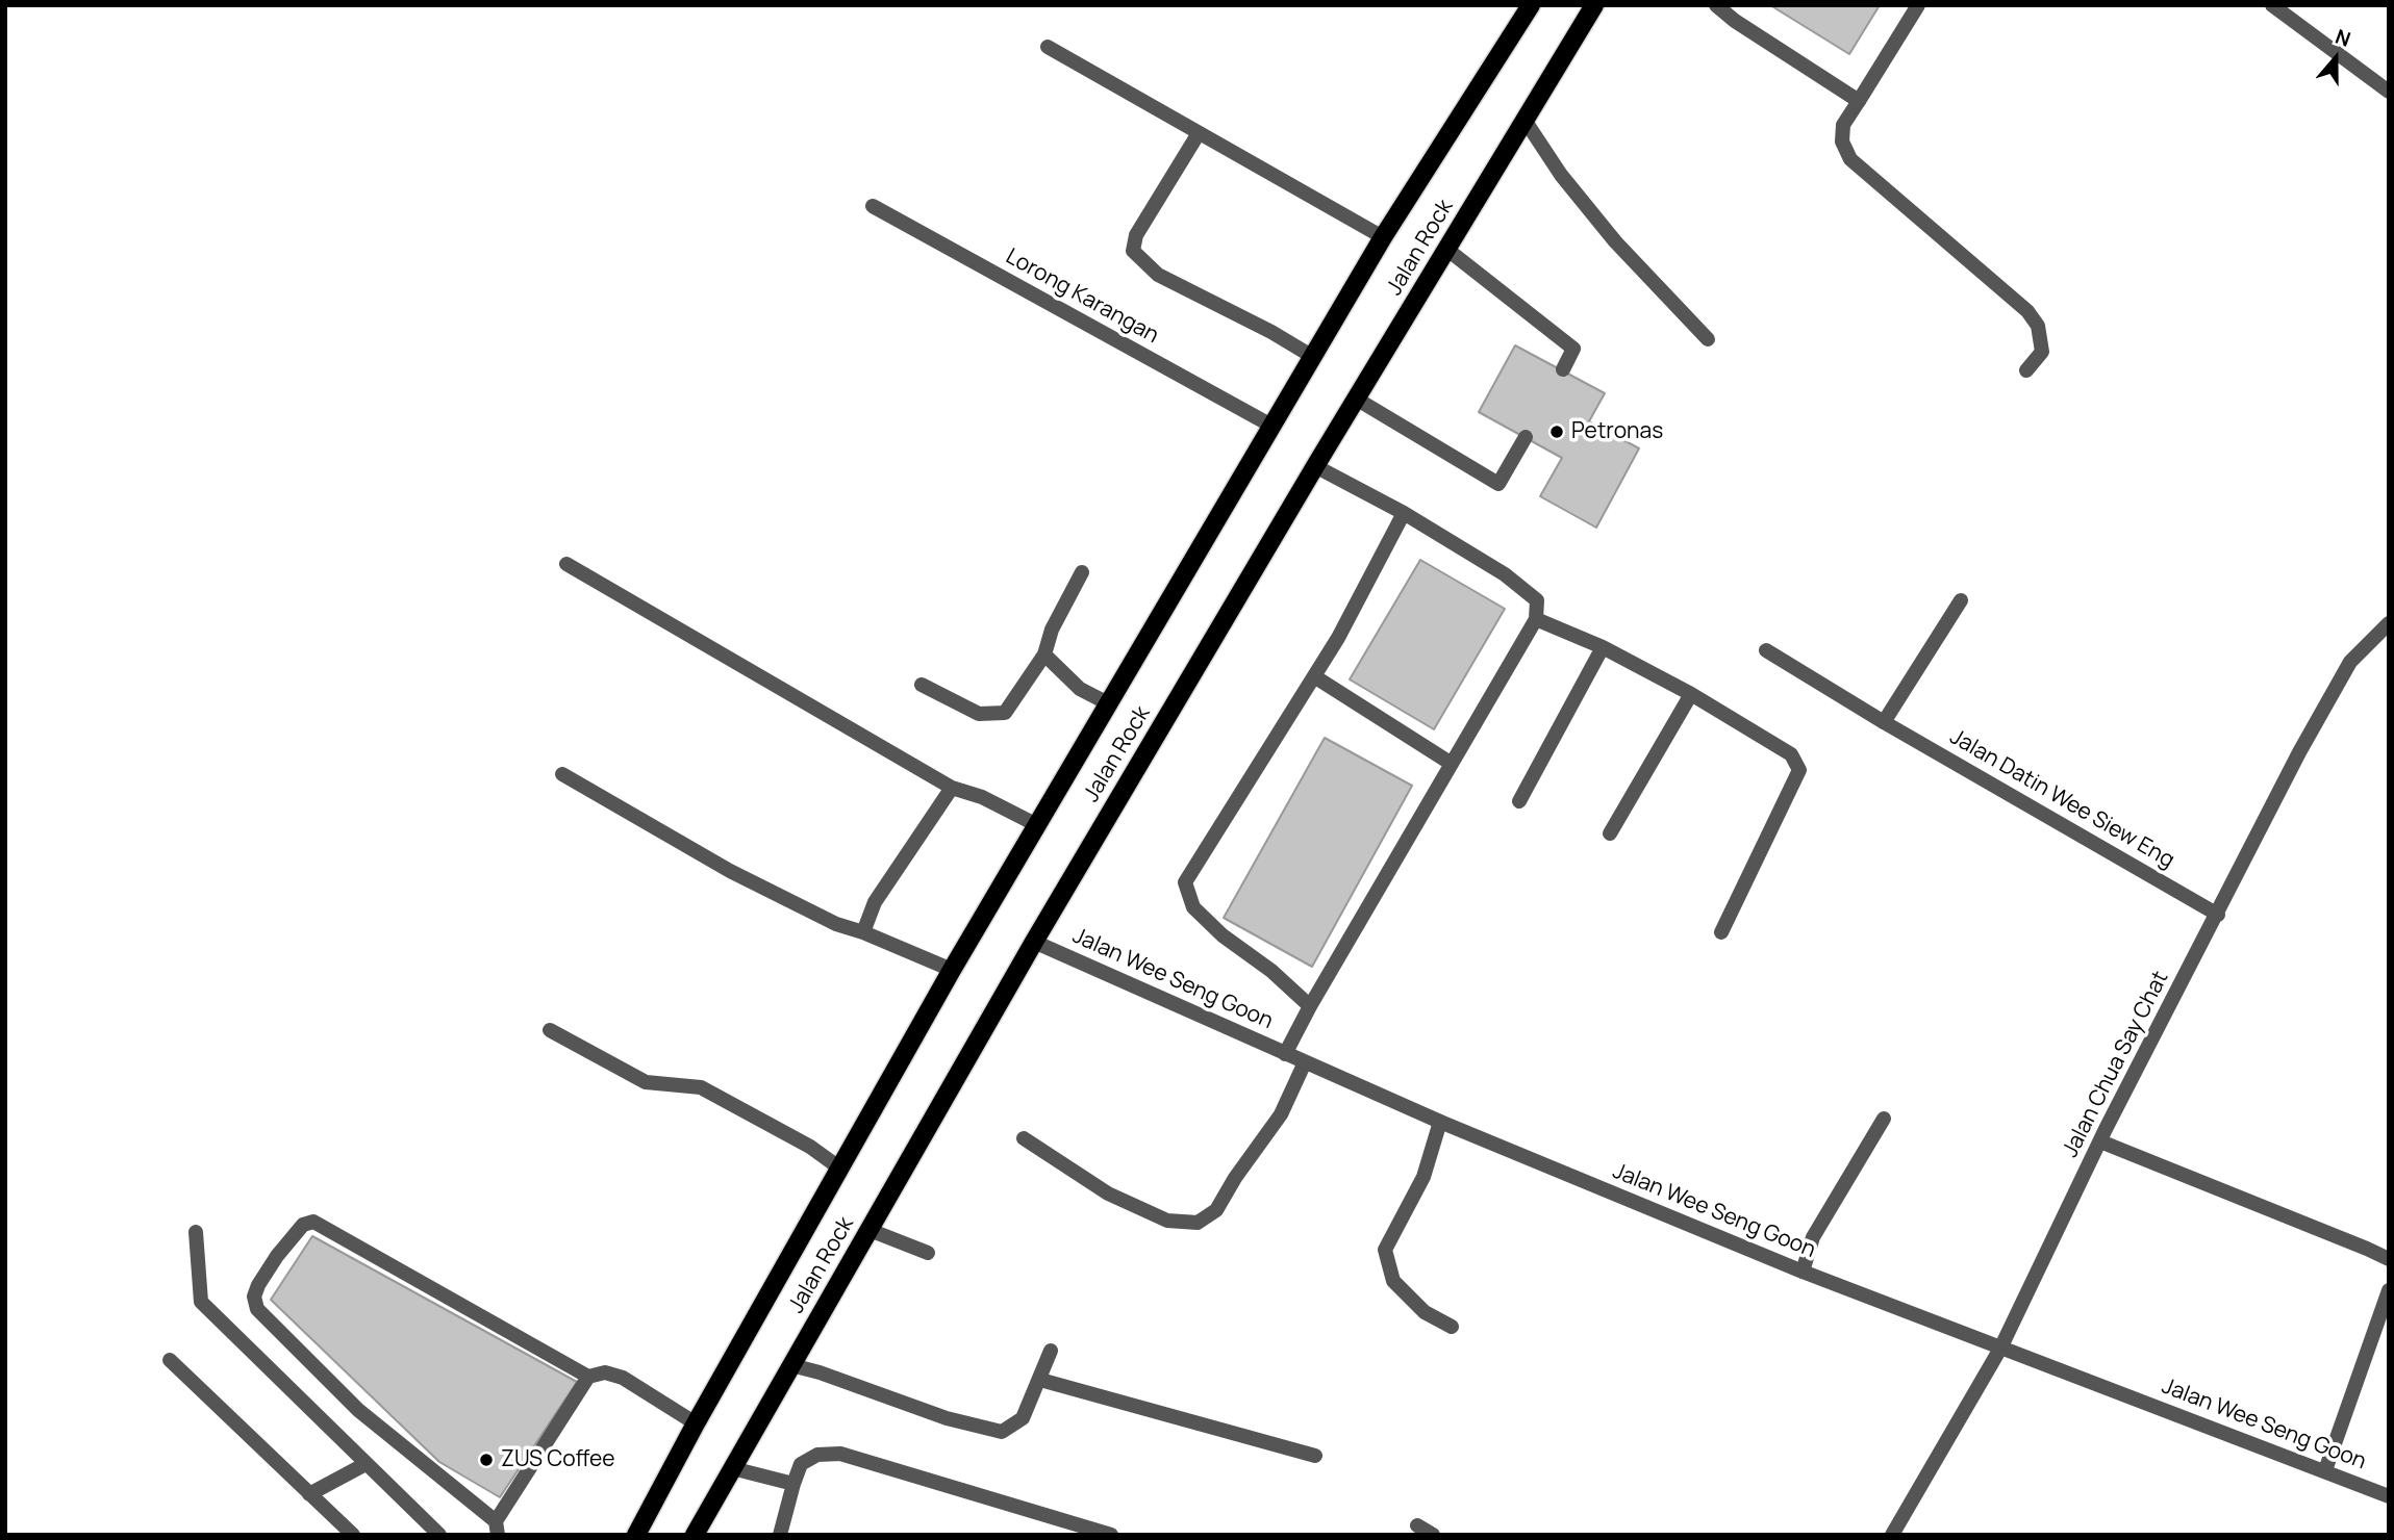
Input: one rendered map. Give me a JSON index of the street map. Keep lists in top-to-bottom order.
{
  "streets": {
    "main road": ["Jalan Rock"],
    "street": [
      "Lorong Karangan",
      "Jalan Datin Wee Siew Eng",
      "Jalan Wee Seng Goon",
      "Jalan Chua Say Chat"
    ]
  },
  "crossings": [
    ["Jalan Rock", "Lorong Karangan"],
    ["Jalan Rock", "Jalan Wee Seng Goon"],
    ["Jalan Datin Wee Siew Eng", "Jalan Chua Say Chat"],
    ["Jalan Wee Seng Goon", "Jalan Chua Say Chat"]
  ],
  "places": ["Petronas", "ZUS Coffee"],
  "north": "top"
}
